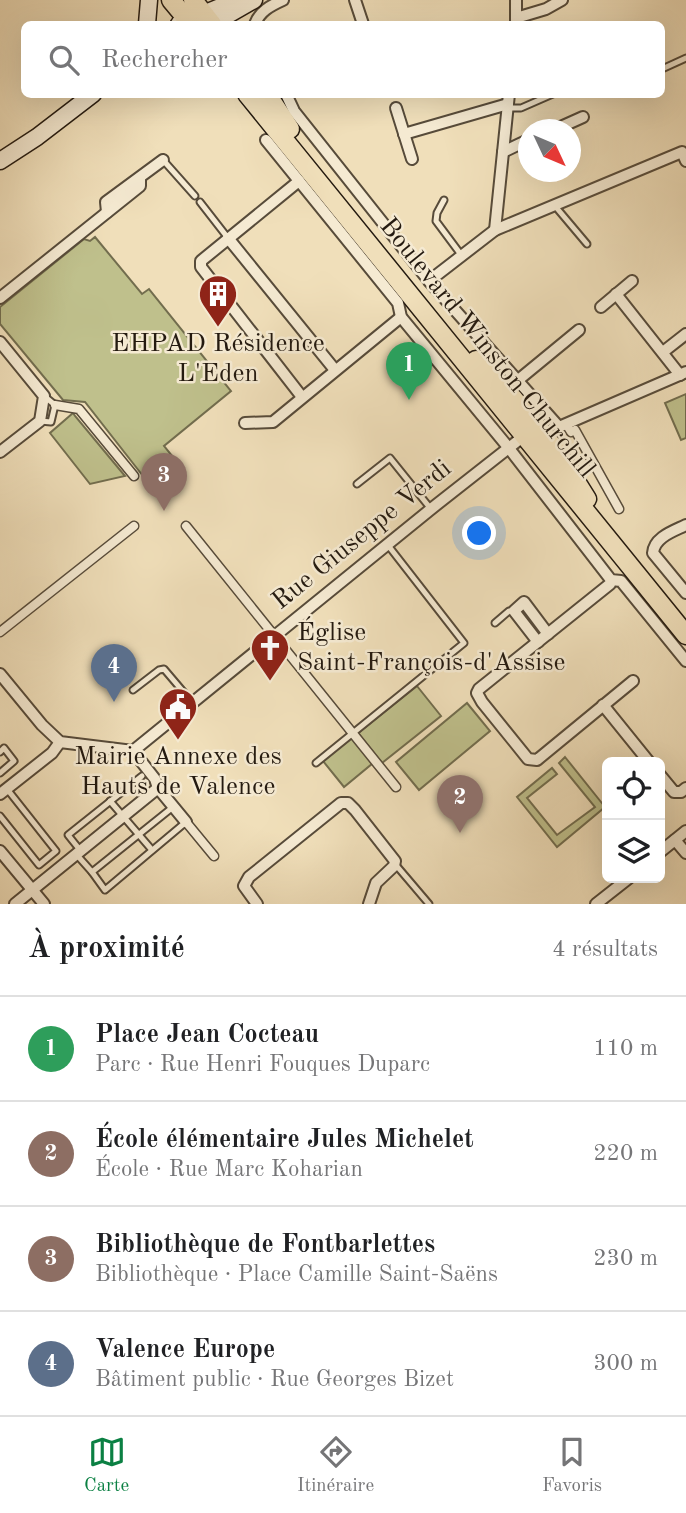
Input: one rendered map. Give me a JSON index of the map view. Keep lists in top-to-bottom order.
{
  "streets": {
    "main road": ["Boulevard Winston Churchill"],
    "street": ["Rue Giuseppe Verdi"]
  },
  "crossings": [
    ["Boulevard Winston Churchill", "Rue Giuseppe Verdi"]
  ],
  "places": {
    "building": ["EHPAD Résidence L'Eden"],
    "church": ["Église Saint-François-d'Assise"],
    "public building": ["Mairie Annexe des Hauts de Valence"]
  },
  "north": "bottom right",
  "page": {
    "search": "Rechercher",
    "pins": [
      "1",
      "3",
      "4",
      "2"
    ],
    "heading": ["À proximité", "4 résultats"],
    "list": [
      {
        "mark": "1",
        "name": "Place Jean Cocteau",
        "note": "Parc · Rue Henri Fouques Duparc",
        "value": "110 m"
      },
      {
        "mark": "2",
        "name": "École élémentaire Jules Michelet",
        "note": "École · Rue Marc Koharian",
        "value": "220 m"
      },
      {
        "mark": "3",
        "name": "Bibliothèque de Fontbarlettes",
        "note": "Bibliothèque · Place Camille Saint-Saëns",
        "value": "230 m"
      },
      {
        "mark": "4",
        "name": "Valence Europe",
        "note": "Bâtiment public · Rue Georges Bizet",
        "value": "300 m"
      }
    ],
    "nav": ["Carte", "Itinéraire", "Favoris"]
  }
}
